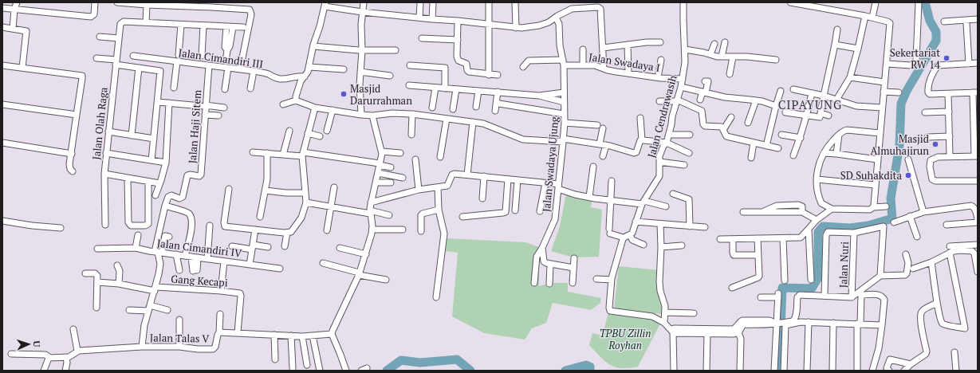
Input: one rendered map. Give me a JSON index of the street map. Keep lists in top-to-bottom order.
{
  "streets": {
    "street": [
      "Jalan Cimandiri III",
      "Jalan Swadaya I",
      "Jalan Cendrawasih",
      "Jalan Olah Raga",
      "Jalan Haji Sitem",
      "Jalan Swadaya Ujung",
      "Jalan Cimandiri IV",
      "Jalan Nuri",
      "Gang Kecapi",
      "Jalan Talas V"
    ]
  },
  "crossings": [
    ["Jalan Cimandiri III", "Jalan Haji Sitem"],
    ["Jalan Swadaya I", "Jalan Cendrawasih"],
    ["Jalan Swadaya I", "Jalan Swadaya Ujung"],
    ["Gang Kecapi", "Jalan Talas V"]
  ],
  "districts": ["CIPAYUNG"],
  "parks": ["TPBU Zillin Royhan"],
  "places": [
    "Sekertariat RW 14",
    "Masjid Darurrahman",
    "Masjid Almuhajirun",
    "SD Suhakdita"
  ],
  "north": "right"
}
